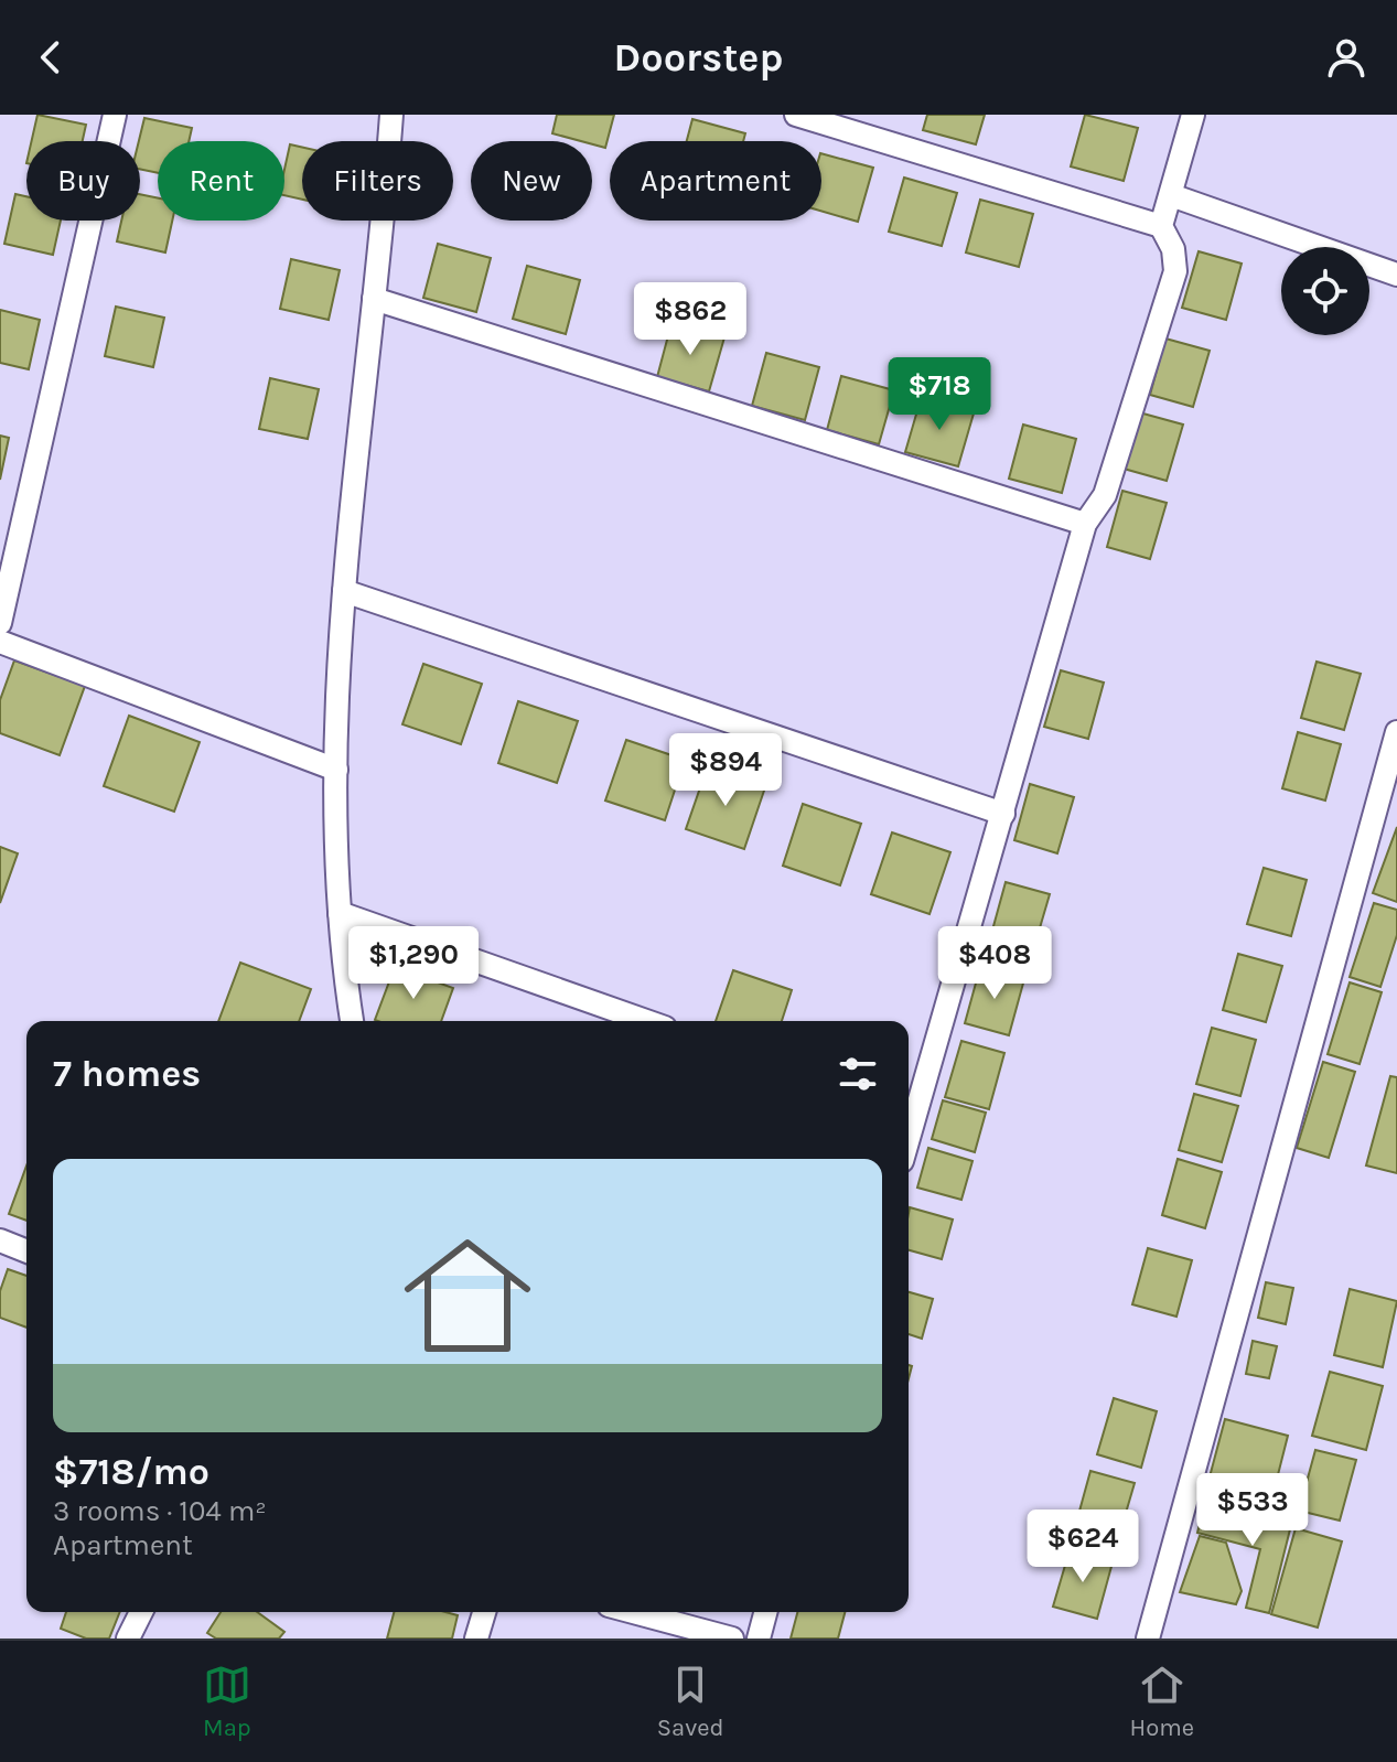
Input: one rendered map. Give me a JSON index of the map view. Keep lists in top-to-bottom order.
{
  "page": {
    "header": "Doorstep",
    "chip": [
      "Buy",
      "Rent",
      "Filters",
      "New",
      "Apartment"
    ],
    "price": [
      "$862",
      "$718",
      "$894",
      "$1,290",
      "$408",
      "$533",
      "$624"
    ],
    "heading": "7 homes",
    "list": [
      {
        "name": "$718/mo",
        "note": "3 rooms · 104 m² · Apartment"
      }
    ],
    "tabs": ["Map", "Saved", "Home"]
  }
}
